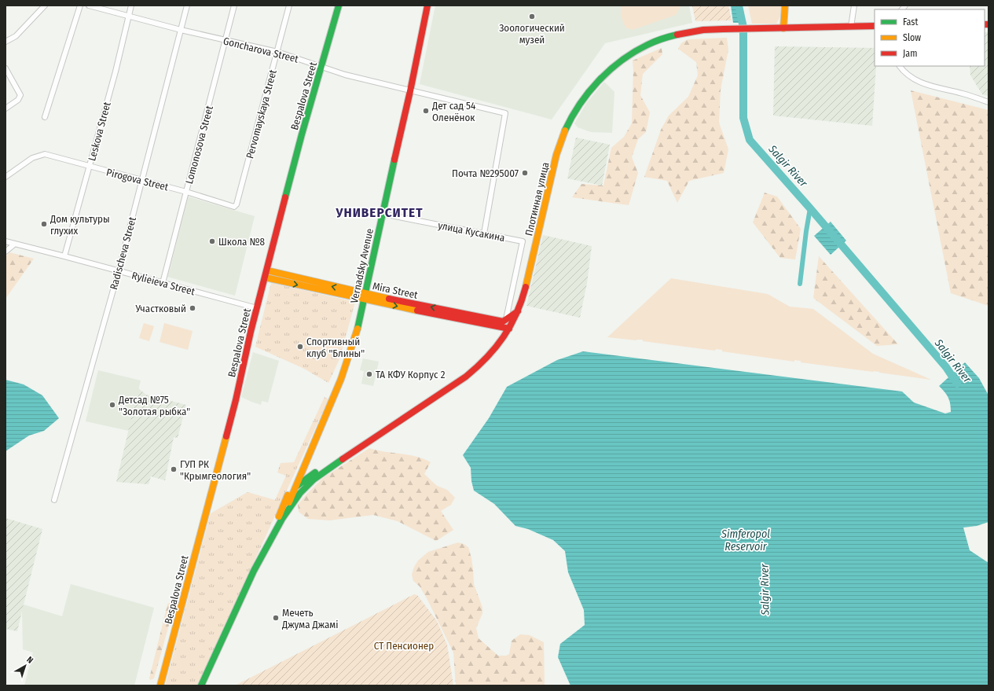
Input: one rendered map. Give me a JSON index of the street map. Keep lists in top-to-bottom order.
{
  "streets": {
    "main road": [
      "Bespalova Street",
      "Плотинная улица",
      "Vernadsky Avenue",
      "Mira Street"
    ],
    "street": [
      "Goncharova Street",
      "Pervomayskaya Street",
      "Leskova Street",
      "Lomonosova Street",
      "Pirogova Street",
      "улица Кусакина",
      "Radischeva Street",
      "Rylieieva Street"
    ]
  },
  "crossings": [
    ["Goncharova Street", "Bespalova Street"],
    ["Goncharova Street", "Pervomayskaya Street"],
    ["Goncharova Street", "Leskova Street"],
    ["Goncharova Street", "Lomonosova Street"],
    ["Goncharova Street", "улица Кусакина"],
    ["Goncharova Street", "Radischeva Street"],
    ["Goncharova Street", "Vernadsky Avenue"],
    ["Bespalova Street", "Rylieieva Street"],
    ["Bespalova Street", "Mira Street"],
    ["Pervomayskaya Street", "Pirogova Street"],
    ["Leskova Street", "Pirogova Street"],
    ["Leskova Street", "Rylieieva Street"],
    ["Lomonosova Street", "Pirogova Street"],
    ["Lomonosova Street", "Rylieieva Street"],
    ["Pirogova Street", "Radischeva Street"],
    ["Плотинная улица", "улица Кусакина"],
    ["Плотинная улица", "Mira Street"],
    ["улица Кусакина", "Vernadsky Avenue"],
    ["Radischeva Street", "Rylieieva Street"],
    ["Vernadsky Avenue", "Mira Street"]
  ],
  "districts": ["УНИВЕРСИТЕТ"],
  "water": ["Salgir River", "Simferopol Reservoir"],
  "parks": ["СТ Пенсионер"],
  "places": [
    "Зоологический музей",
    "Дет сад 54 Оленёнок",
    "Почта №295007",
    "Дом культуры глухих",
    "Школа №8",
    "Участковый",
    "Спортивный клуб \"Блины\"",
    "ТА КФУ Корпус 2",
    "Детсад №75 \"Золотая рыбка\"",
    "ГУП РК \"Крымгеология\"",
    "Мечеть Джума Джамі"
  ],
  "legend": ["Fast", "Slow", "Jam"],
  "north": "top right"
}
